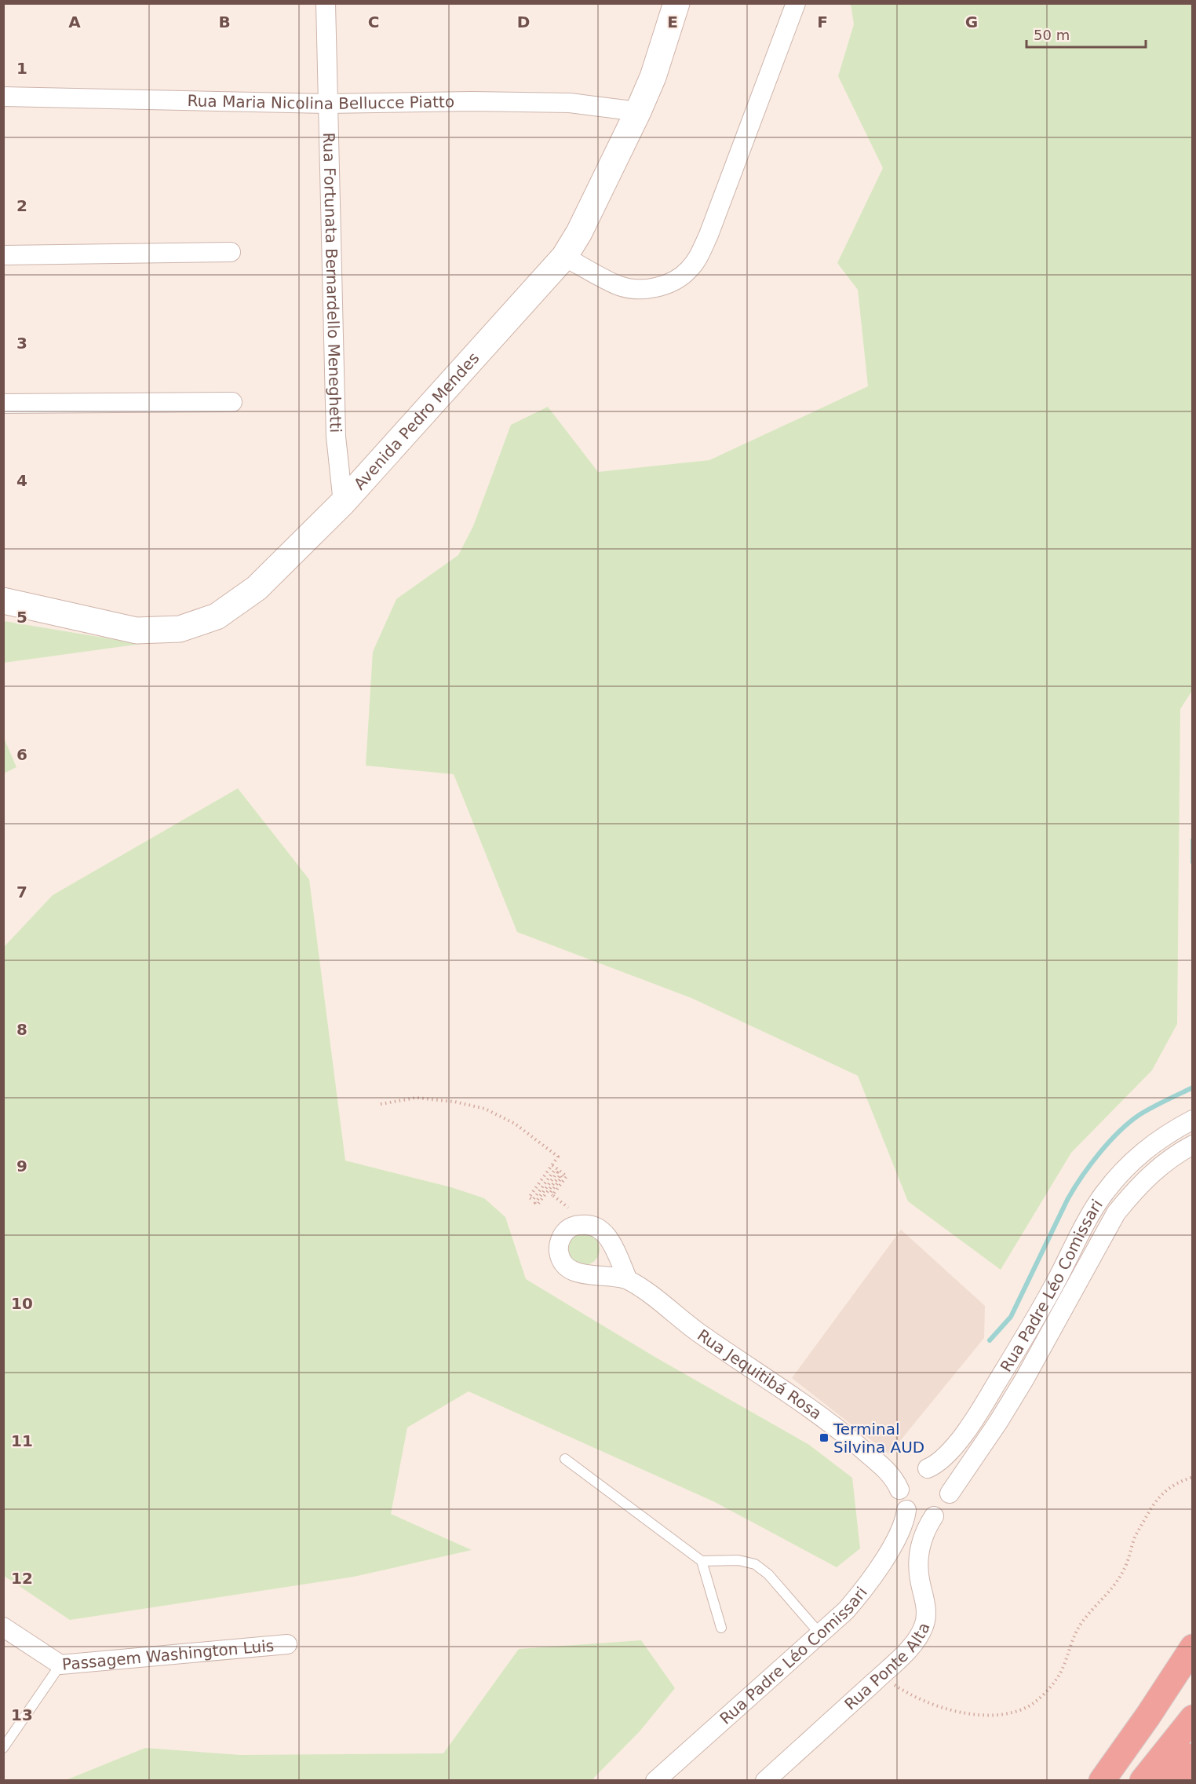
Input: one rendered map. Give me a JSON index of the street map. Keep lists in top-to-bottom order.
{
  "streets": {
    "street": [
      "Rua Maria Nicolina Bellucce Piatto",
      "Rua Fortunata Bernardello Meneghetti",
      "Avenida Pedro Mendes",
      "Rua Padre Léo Comissari",
      "Rua Jequitibá Rosa",
      "Passagem Washington Luis",
      "Rua Ponte Alta"
    ]
  },
  "crossings": [
    ["Rua Maria Nicolina Bellucce Piatto", "Rua Fortunata Bernardello Meneghetti"],
    ["Rua Maria Nicolina Bellucce Piatto", "Avenida Pedro Mendes"],
    ["Rua Fortunata Bernardello Meneghetti", "Avenida Pedro Mendes"],
    ["Rua Padre Léo Comissari", "Rua Jequitibá Rosa"],
    ["Rua Padre Léo Comissari", "Rua Ponte Alta"],
    ["Rua Jequitibá Rosa", "Rua Ponte Alta"]
  ],
  "places": {
    "transit": ["Terminal Silvina AUD"]
  },
  "scale_bar": "50 m",
  "grid": {
    "columns": [
      "A",
      "B",
      "C",
      "D",
      "E",
      "F",
      "G"
    ],
    "rows": [
      "1",
      "2",
      "3",
      "4",
      "5",
      "6",
      "7",
      "8",
      "9",
      "10",
      "11",
      "12",
      "13"
    ]
  }
}
